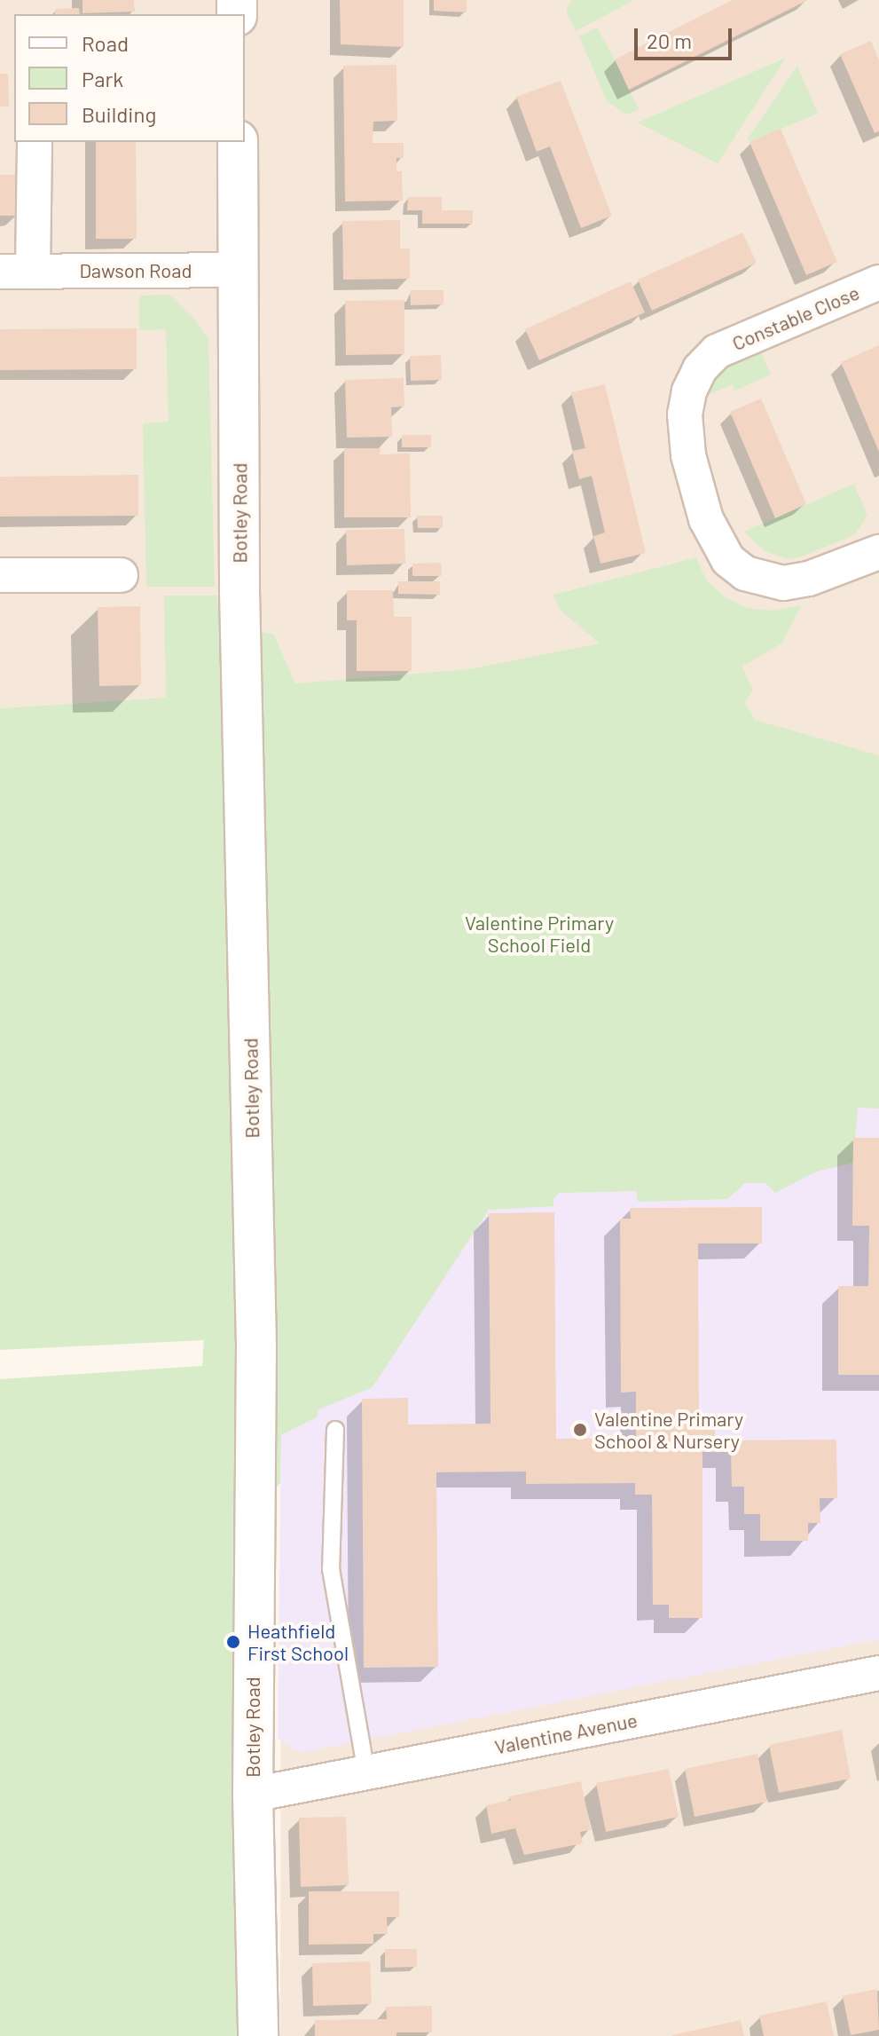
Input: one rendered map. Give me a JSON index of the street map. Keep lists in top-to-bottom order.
{
  "streets": {
    "main road": ["Botley Road"],
    "street": ["Dawson Road", "Constable Close", "Valentine Avenue"]
  },
  "crossings": [
    ["Dawson Road", "Botley Road"],
    ["Botley Road", "Valentine Avenue"]
  ],
  "parks": ["Valentine Primary School Field"],
  "places": ["Valentine Primary School & Nursery", "Heathfield First School"],
  "legend": ["Road", "Park", "Building"],
  "scale_bar": "20 m"
}
